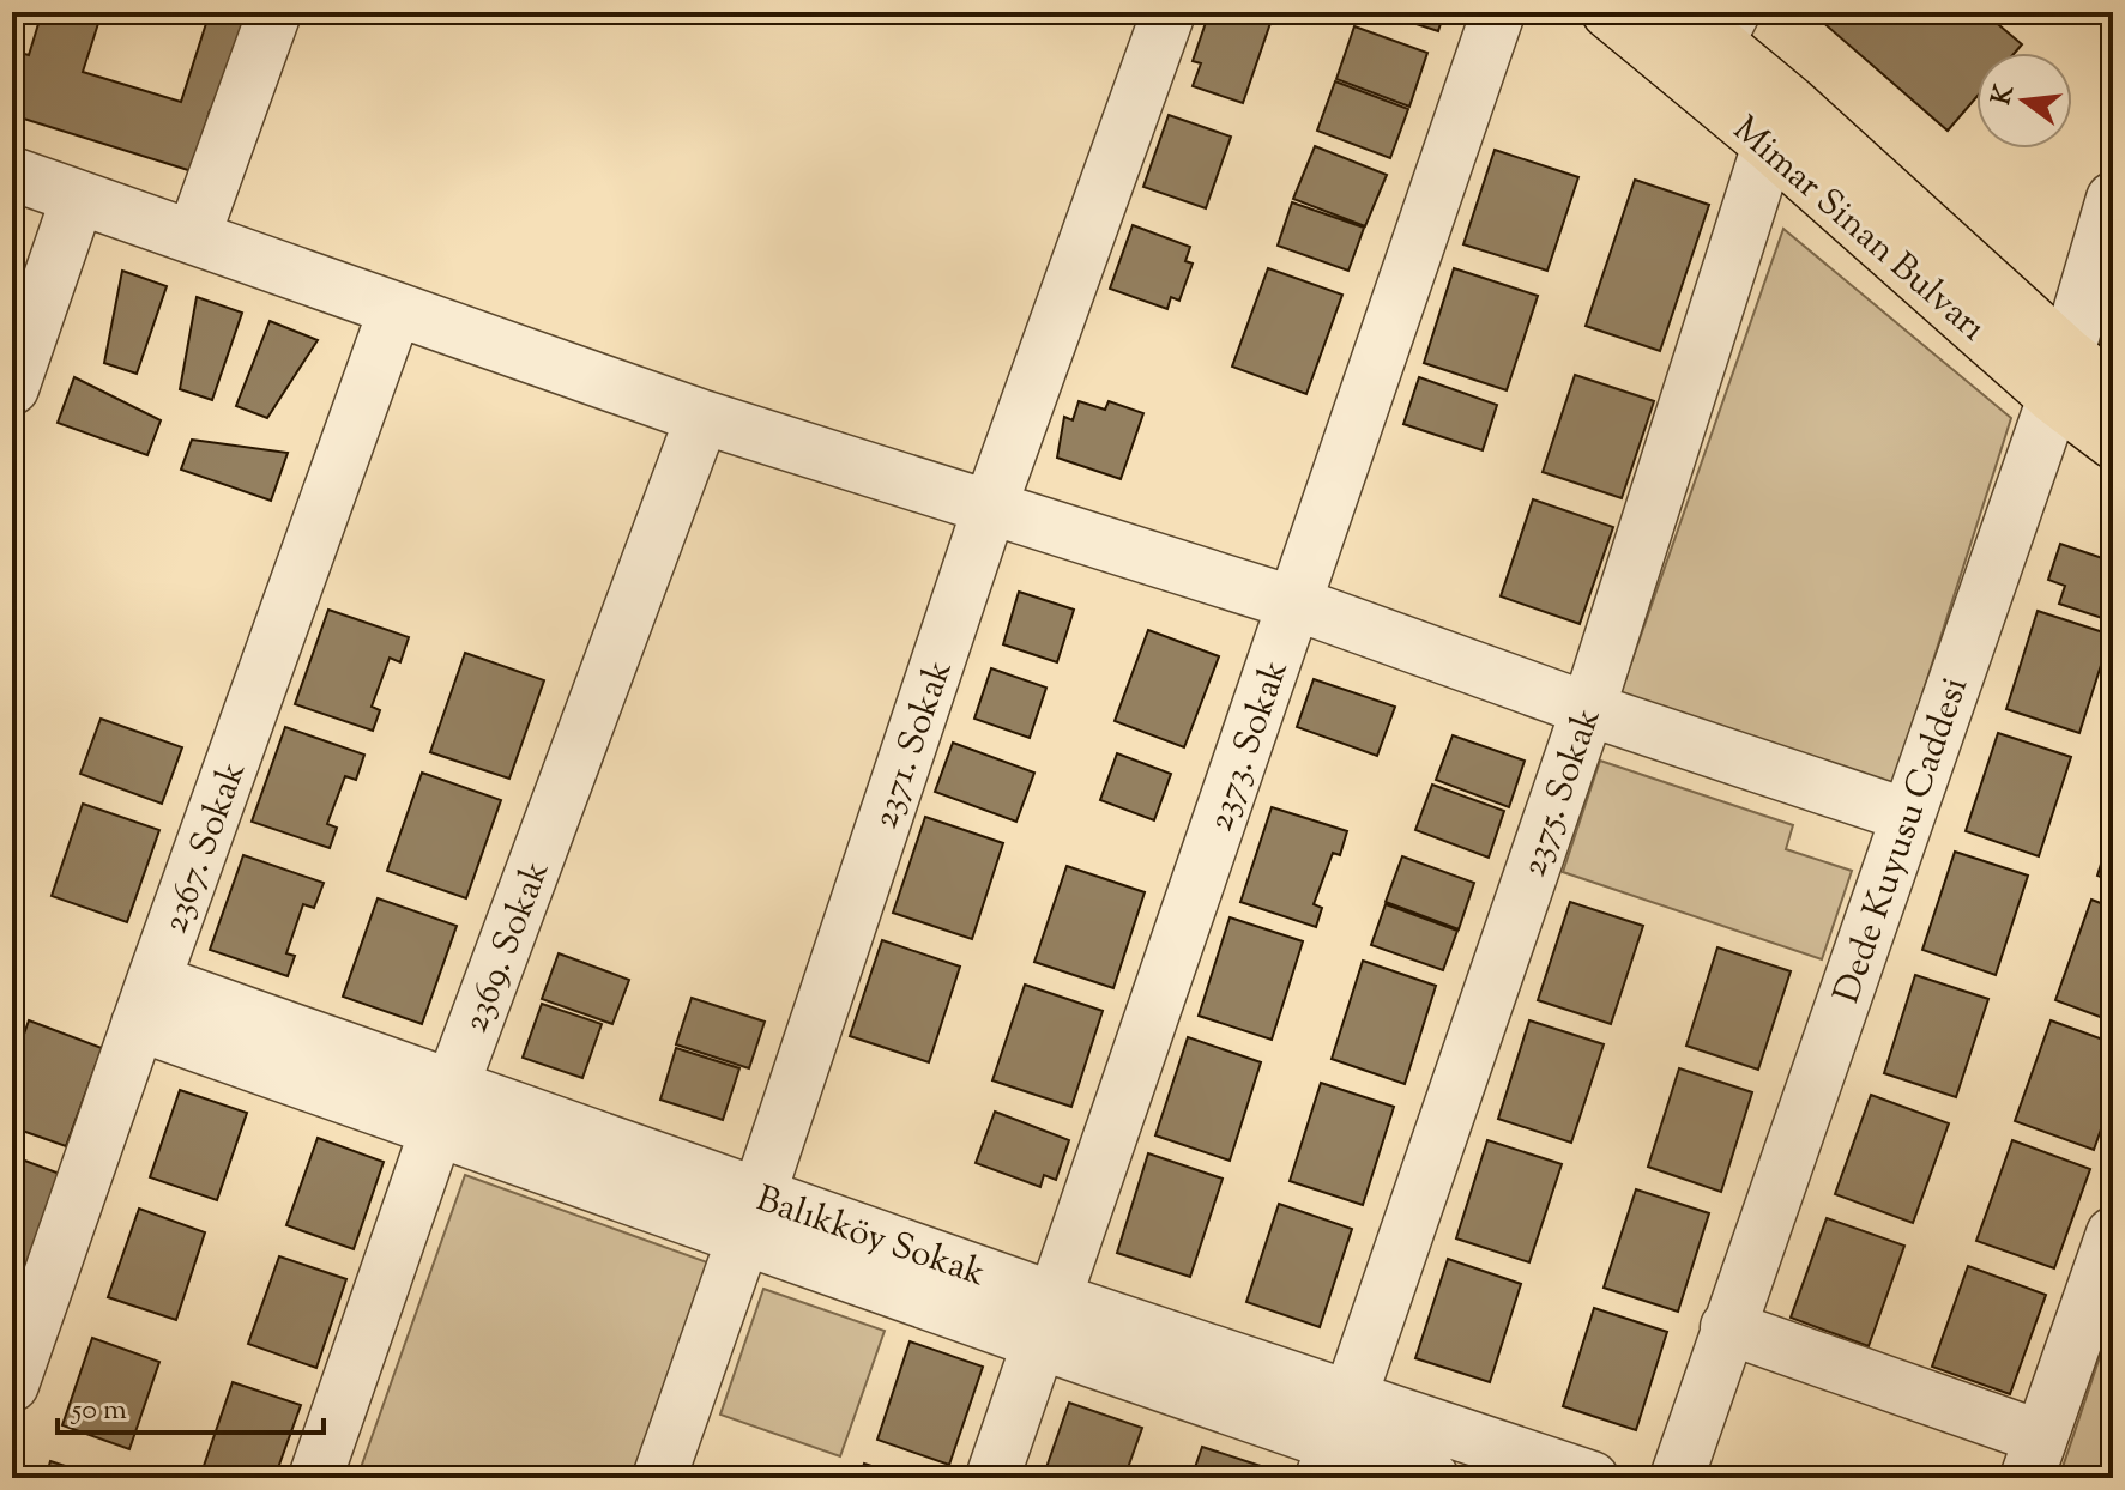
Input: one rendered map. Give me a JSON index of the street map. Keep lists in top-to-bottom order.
{
  "streets": {
    "main road": ["Mimar Sinan Bulvarı"],
    "street": [
      "2371. Sokak",
      "2373. Sokak",
      "2375. Sokak",
      "Dede Kuyusu Caddesi",
      "2367. Sokak",
      "2369. Sokak",
      "Balıkköy Sokak"
    ]
  },
  "crossings": [
    ["Mimar Sinan Bulvarı", "2375. Sokak"],
    ["Mimar Sinan Bulvarı", "Dede Kuyusu Caddesi"],
    ["2371. Sokak", "Balıkköy Sokak"],
    ["2373. Sokak", "Balıkköy Sokak"],
    ["2375. Sokak", "Balıkköy Sokak"],
    ["2367. Sokak", "Balıkköy Sokak"],
    ["2369. Sokak", "Balıkköy Sokak"]
  ],
  "scale_bar": "50 m",
  "north": "left"
}
